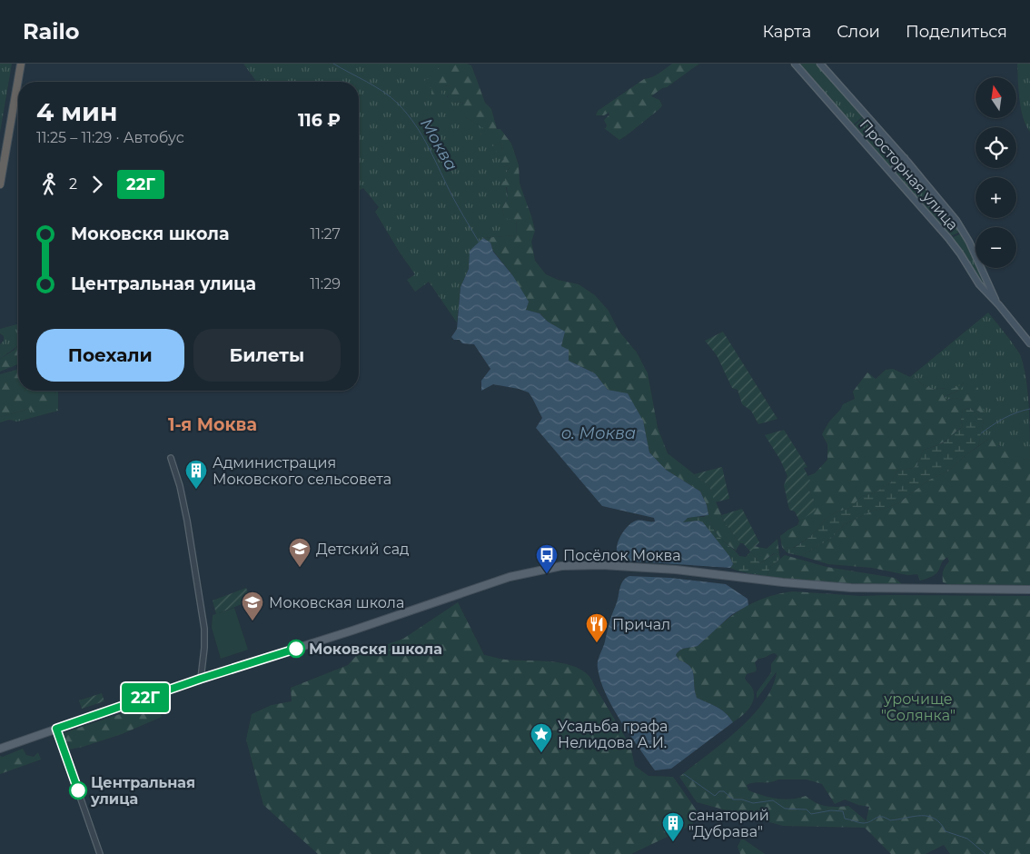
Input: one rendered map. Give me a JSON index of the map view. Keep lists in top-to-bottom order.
{
  "streets": {
    "main road": ["Просторная улица"]
  },
  "districts": ["1-я Моква"],
  "water": ["Моква", "о. Моква"],
  "parks": ["урочище \"Солянка\""],
  "places": {
    "building": ["Администрация Моковского сельсовета", "санаторий \"Дубрава\""],
    "school or university": ["Детский сад", "Моковская школа"],
    "bus stop": ["Посёлок Моква"],
    "restaurant": ["Причал"],
    "other": ["Моковскя школа", "Центральная улица"],
    "place": ["Усадьба графа Нелидова А.И."]
  },
  "lines": ["bus line 22Г"],
  "north": "top",
  "page": {
    "header": "Railo",
    "nav": ["Карта", "Слои", "Поделиться"],
    "on_map": "22Г",
    "map_buttons": ["+", "−"],
    "heading": ["4 мин", "11:25 – 11:29 · Автобус", "116 ₽"],
    "legs": ["2", "22Г"],
    "list": [
      {
        "name": "Моковскя школа",
        "value": "11:27"
      },
      {
        "name": "Центральная улица",
        "value": "11:29"
      }
    ],
    "buttons": ["Поехали", "Билеты"]
  }
}
